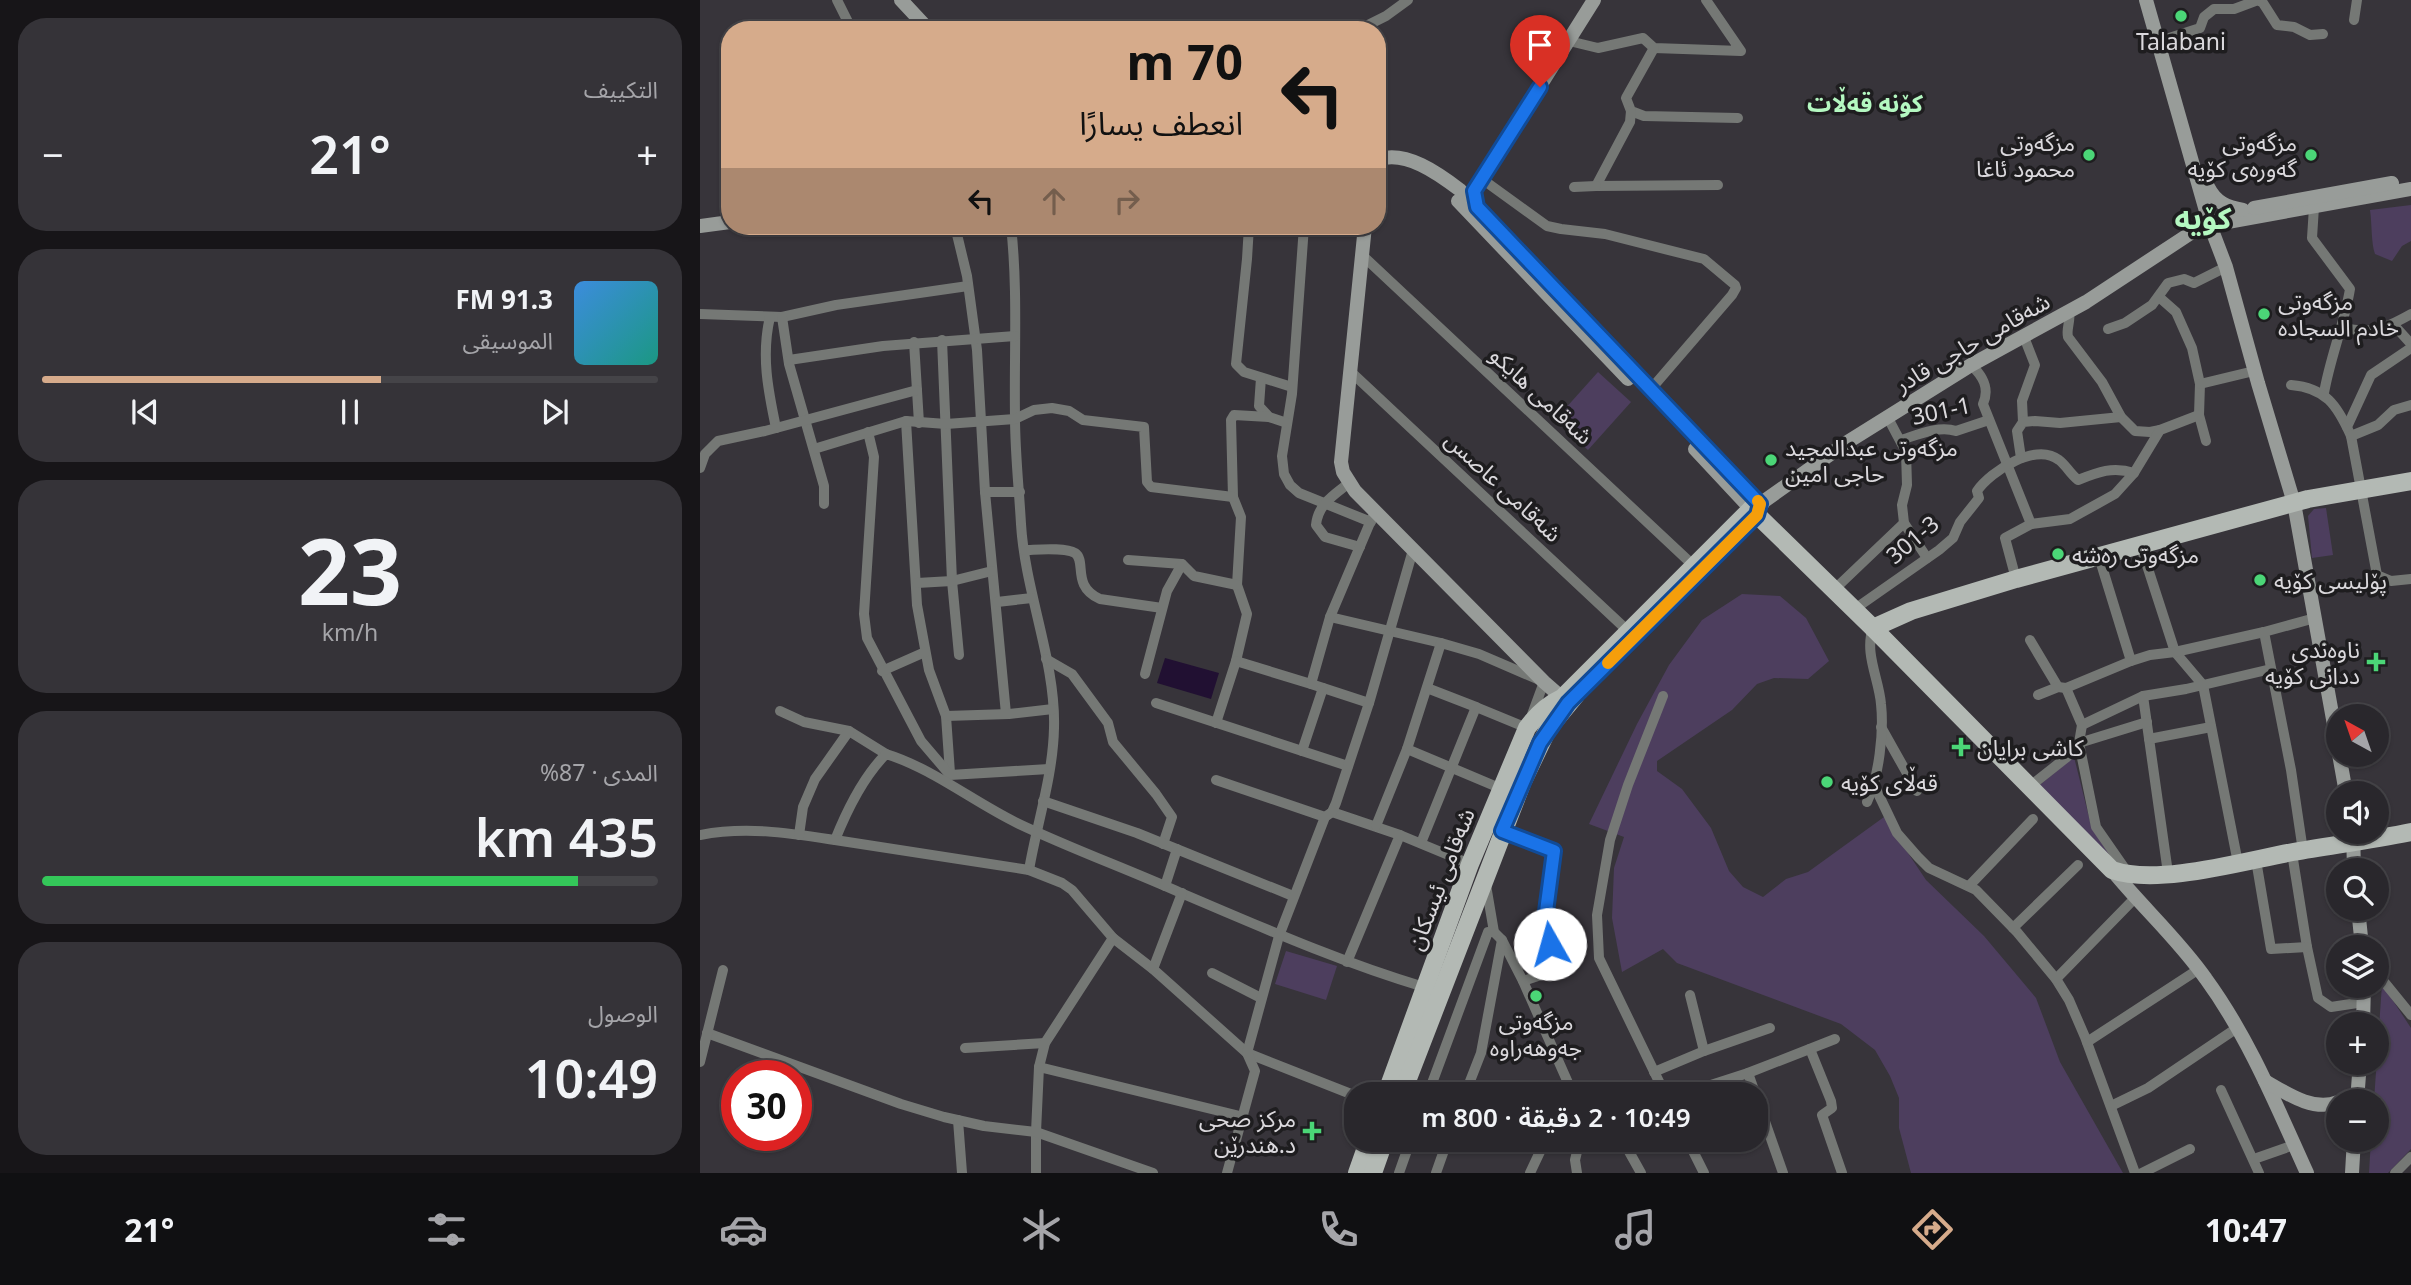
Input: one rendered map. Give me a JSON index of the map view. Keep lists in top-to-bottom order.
{
  "streets": {
    "main road": ["شەقامی حاجی قادر", "شەقامی ئیسکان"],
    "street": [
      "شه‌قامی هایكو",
      "301-1",
      "شه‌قامی عاصس",
      "301-3"
    ]
  },
  "districts": ["کۆنە قەڵات", "کۆیە"],
  "places": {
    "other": [
      "Talabani",
      "مزگه‌وتی محمود ئاغا",
      "مزگه‌وتی گه‌وره‌ی كۆیه",
      "مزگه‌وتی خادم السجاده",
      "مزگه‌وتی عبدالمجید حاجی امین",
      "مزگەوتی رەشە",
      "پۆلیسی كۆیه‌",
      "قەڵای کۆیە",
      "مزگه‌وتی جه‌وهه‌راوه"
    ],
    "health": ["ناوەندی ددانی کۆیە", "كاشی برایان", "مرکز صحی د.هندرێن"]
  },
  "north": "top left",
  "page": {
    "tile": [
      "التكييف",
      ["23", "km/h"],
      ["المدى · 87%", "435 km"],
      ["الوصول", "10:49"]
    ],
    "turn": ["70 m", "انعطف يسارًا"],
    "heat": ["−", "21°", "+"],
    "song": ["91.3 FM", "الموسيقى"],
    "map_buttons": ["+", "−"],
    "limit": "30",
    "trip": "10:49 · 2 دقيقة · 800 m",
    "tabs": ["10:47", "21°"]
  }
}
